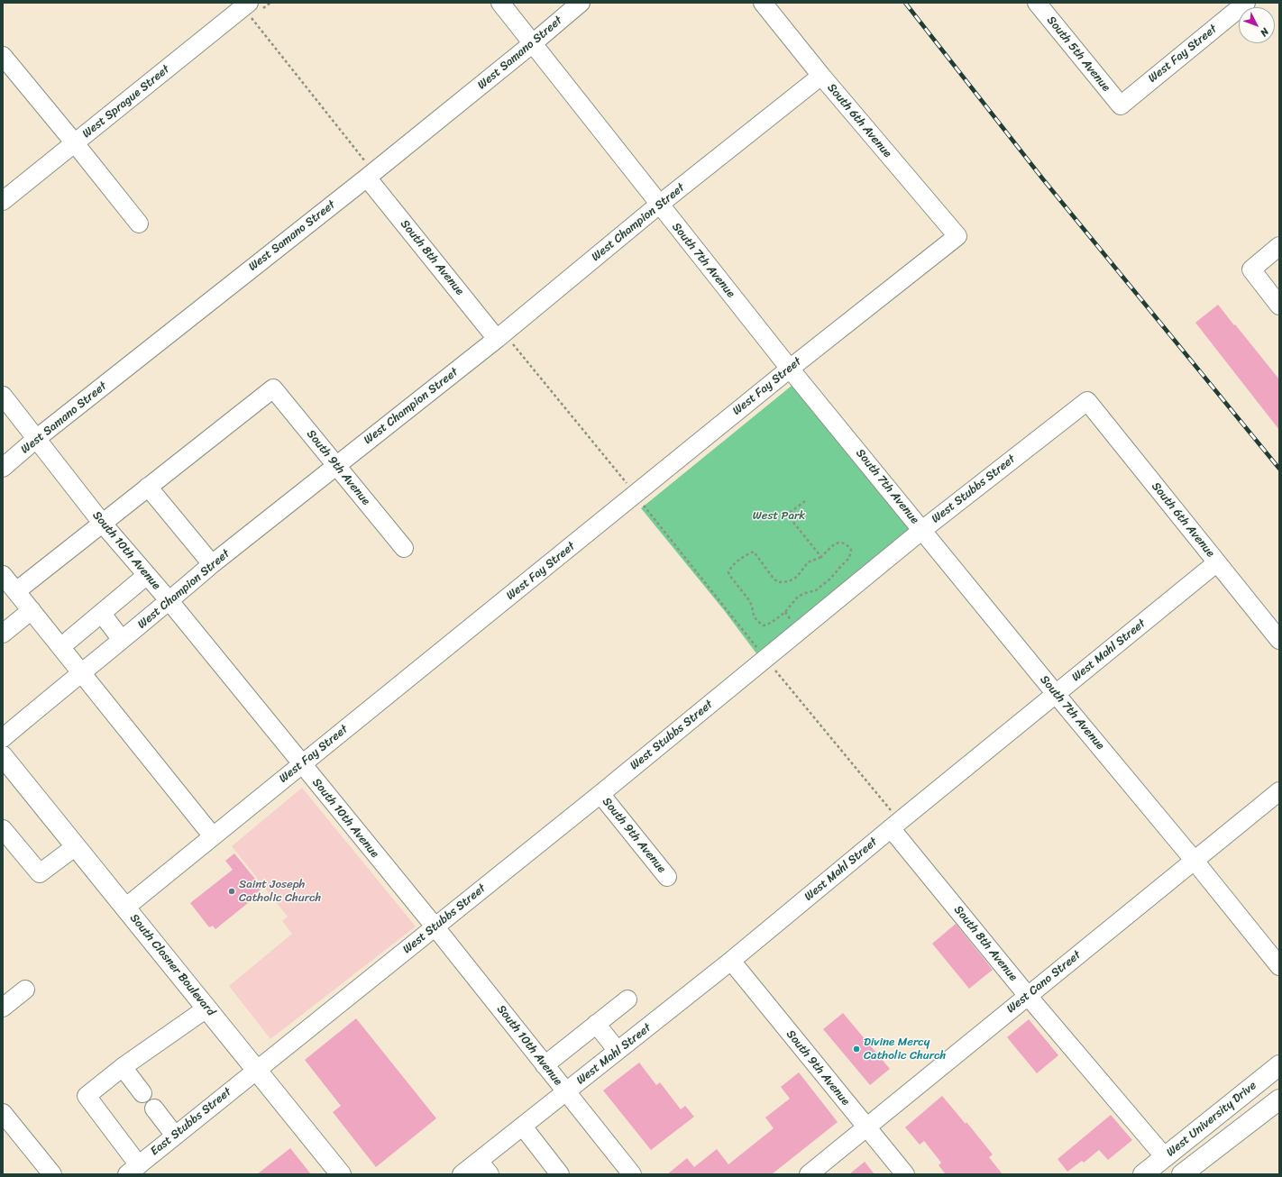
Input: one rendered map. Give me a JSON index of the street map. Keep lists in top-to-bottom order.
{
  "streets": {
    "main road": ["South Closner Boulevard", "West University Drive"],
    "street": [
      "West Samano Street",
      "South 5th Avenue",
      "West Fay Street",
      "West Sprague Street",
      "South 6th Avenue",
      "West Champion Street",
      "South 8th Avenue",
      "South 7th Avenue",
      "South 9th Avenue",
      "West Stubbs Street",
      "South 10th Avenue",
      "West Mahl Street",
      "West Cano Street",
      "East Stubbs Street"
    ]
  },
  "crossings": [
    ["West Samano Street", "South 8th Avenue"],
    ["West Samano Street", "South 7th Avenue"],
    ["West Samano Street", "South 10th Avenue"],
    ["South 5th Avenue", "West Fay Street"],
    ["West Fay Street", "South 6th Avenue"],
    ["West Fay Street", "South 7th Avenue"],
    ["West Fay Street", "South 10th Avenue"],
    ["West Fay Street", "South Closner Boulevard"],
    ["South 6th Avenue", "West Champion Street"],
    ["South 6th Avenue", "West Stubbs Street"],
    ["South 6th Avenue", "West Mahl Street"],
    ["West Champion Street", "South 8th Avenue"],
    ["West Champion Street", "South 7th Avenue"],
    ["West Champion Street", "South 9th Avenue"],
    ["West Champion Street", "South 10th Avenue"],
    ["South 8th Avenue", "West Mahl Street"],
    ["South 8th Avenue", "West Cano Street"],
    ["South 8th Avenue", "West University Drive"],
    ["South 7th Avenue", "West Stubbs Street"],
    ["South 7th Avenue", "West Mahl Street"],
    ["South 7th Avenue", "West Cano Street"],
    ["South 9th Avenue", "West Stubbs Street"],
    ["South 9th Avenue", "West Mahl Street"],
    ["South 9th Avenue", "West Cano Street"],
    ["West Stubbs Street", "South 10th Avenue"],
    ["West Stubbs Street", "South Closner Boulevard"],
    ["West Stubbs Street", "East Stubbs Street"],
    ["South 10th Avenue", "West Mahl Street"],
    ["South Closner Boulevard", "East Stubbs Street"]
  ],
  "parks": ["West Park"],
  "places": ["Saint Joseph Catholic Church", "Divine Mercy Catholic Church"],
  "north": "bottom right"
}
